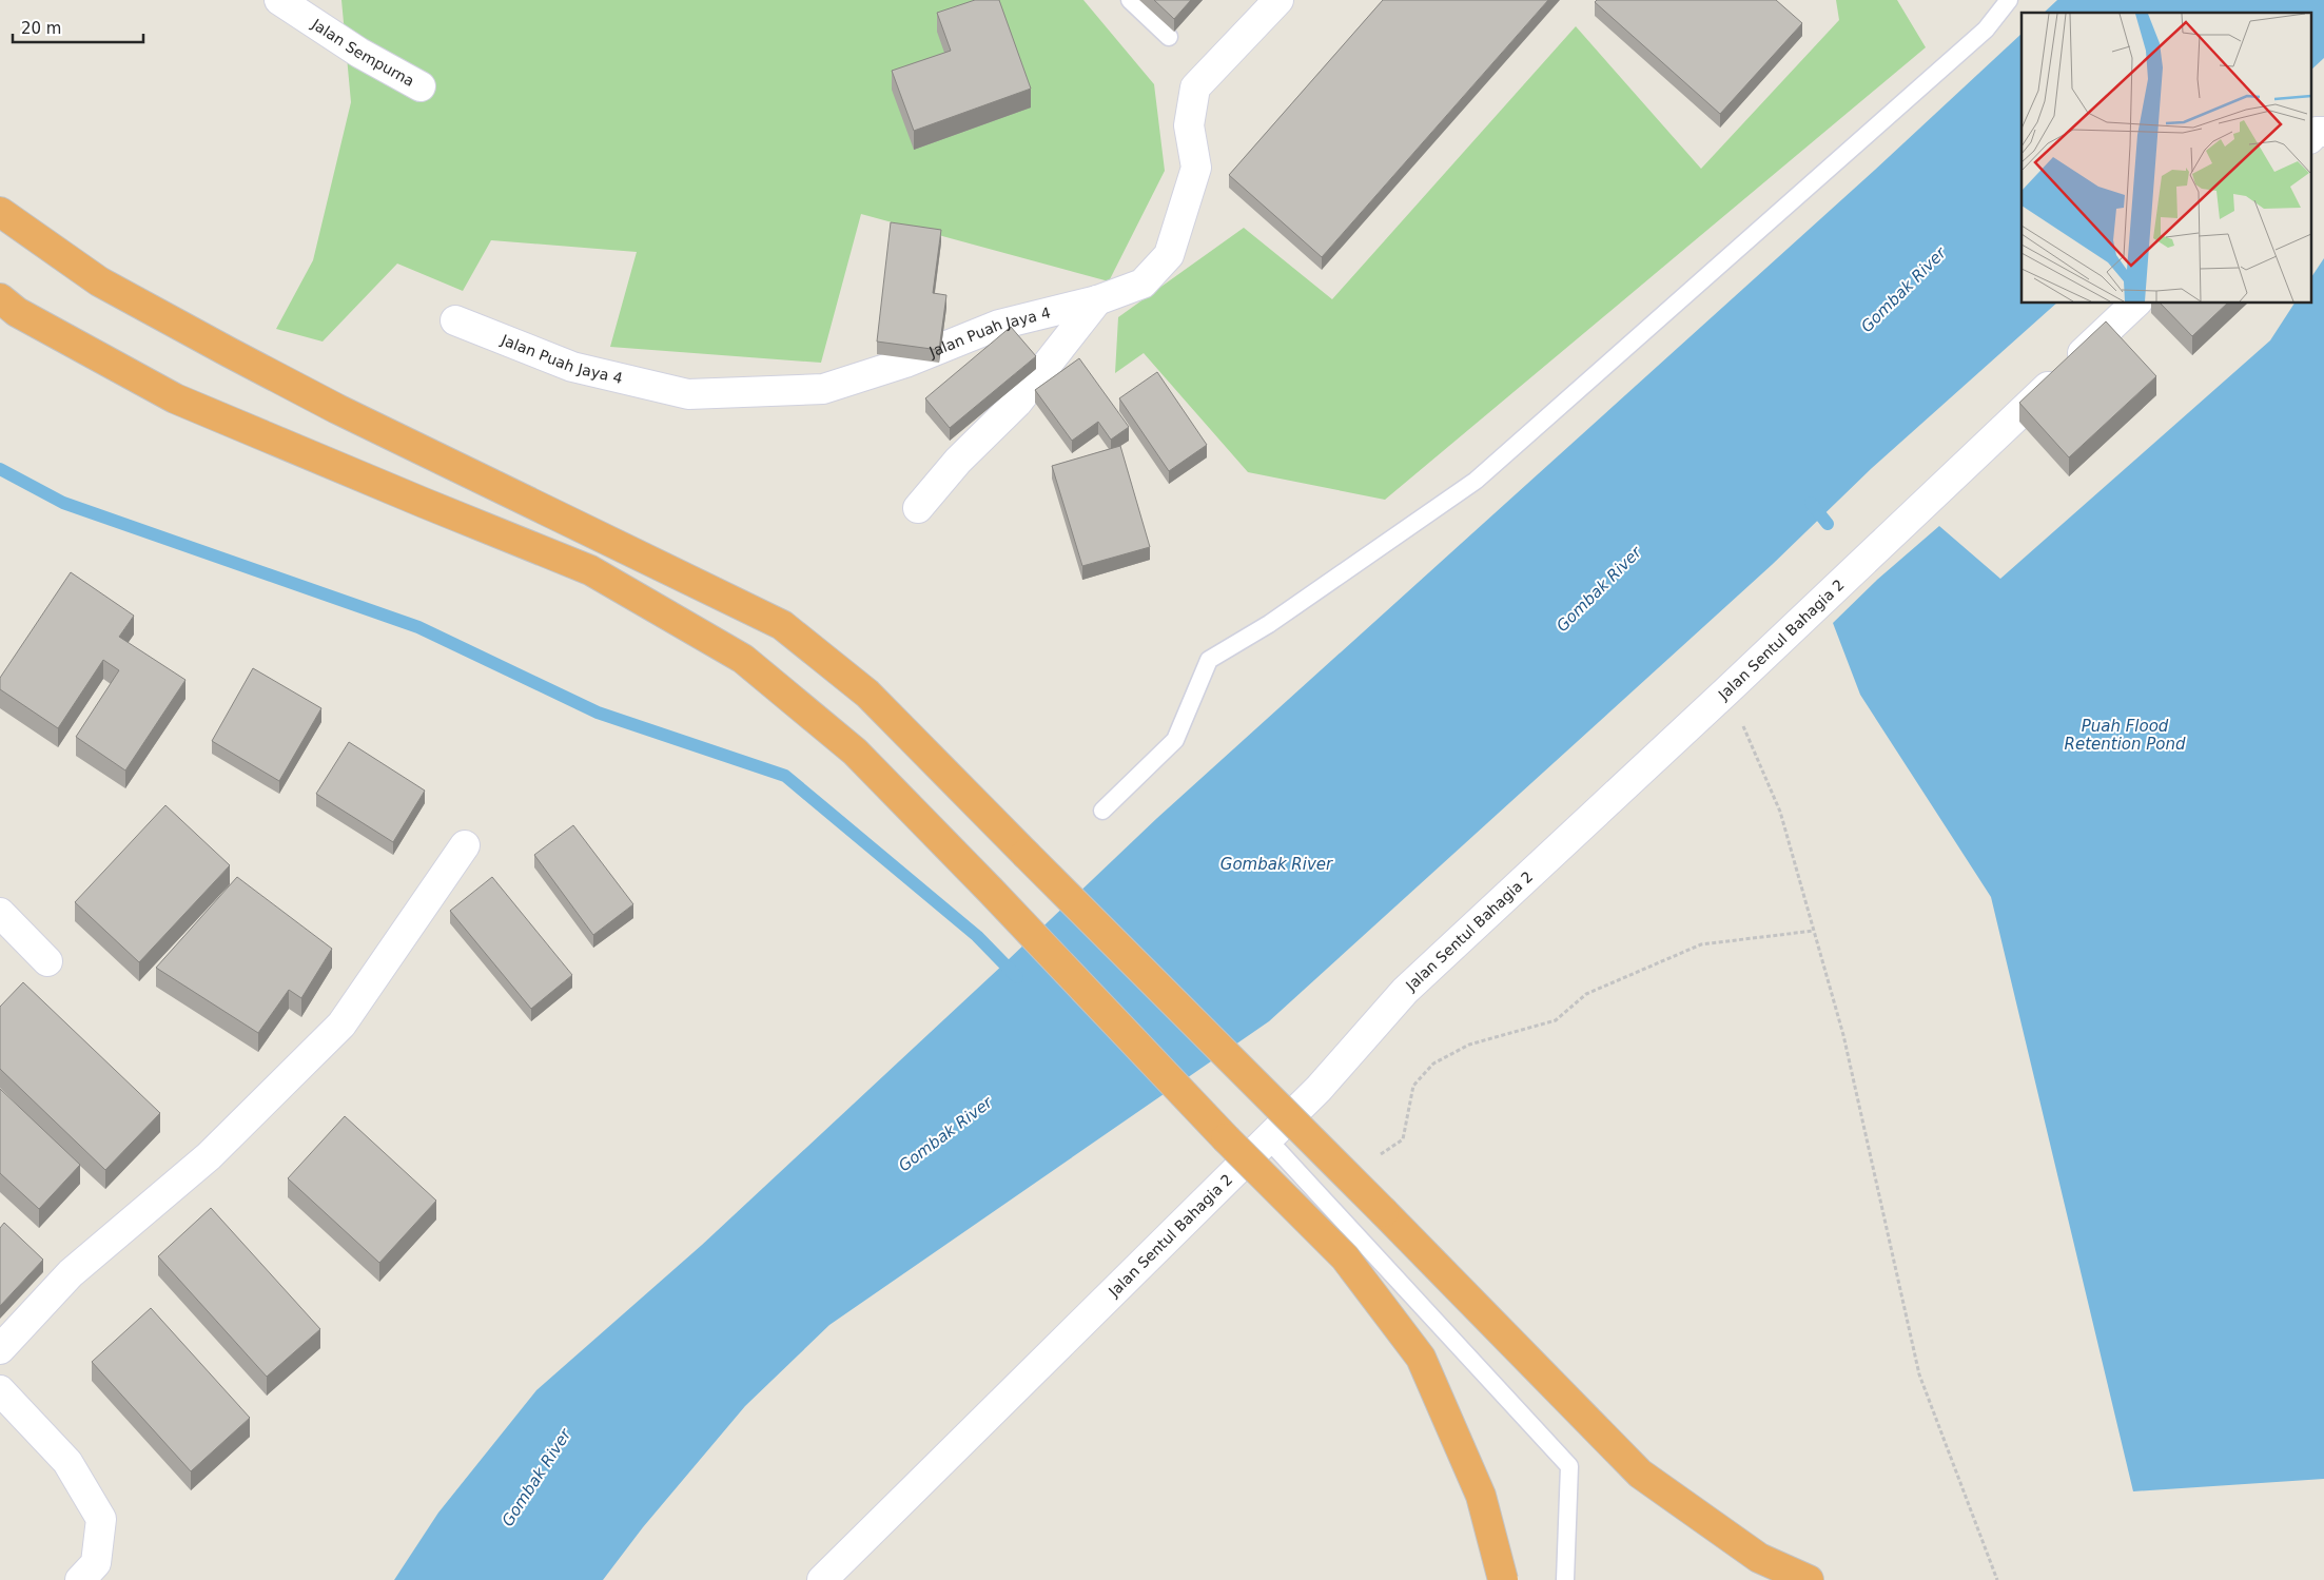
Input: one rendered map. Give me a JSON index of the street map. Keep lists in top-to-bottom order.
{
  "streets": {
    "street": ["Jalan Sempurna", "Jalan Puah Jaya 4", "Jalan Sentul Bahagia 2"]
  },
  "water": ["Gombak River", "Puah Flood Retention Pond"],
  "scale_bar": "20 m"
}
